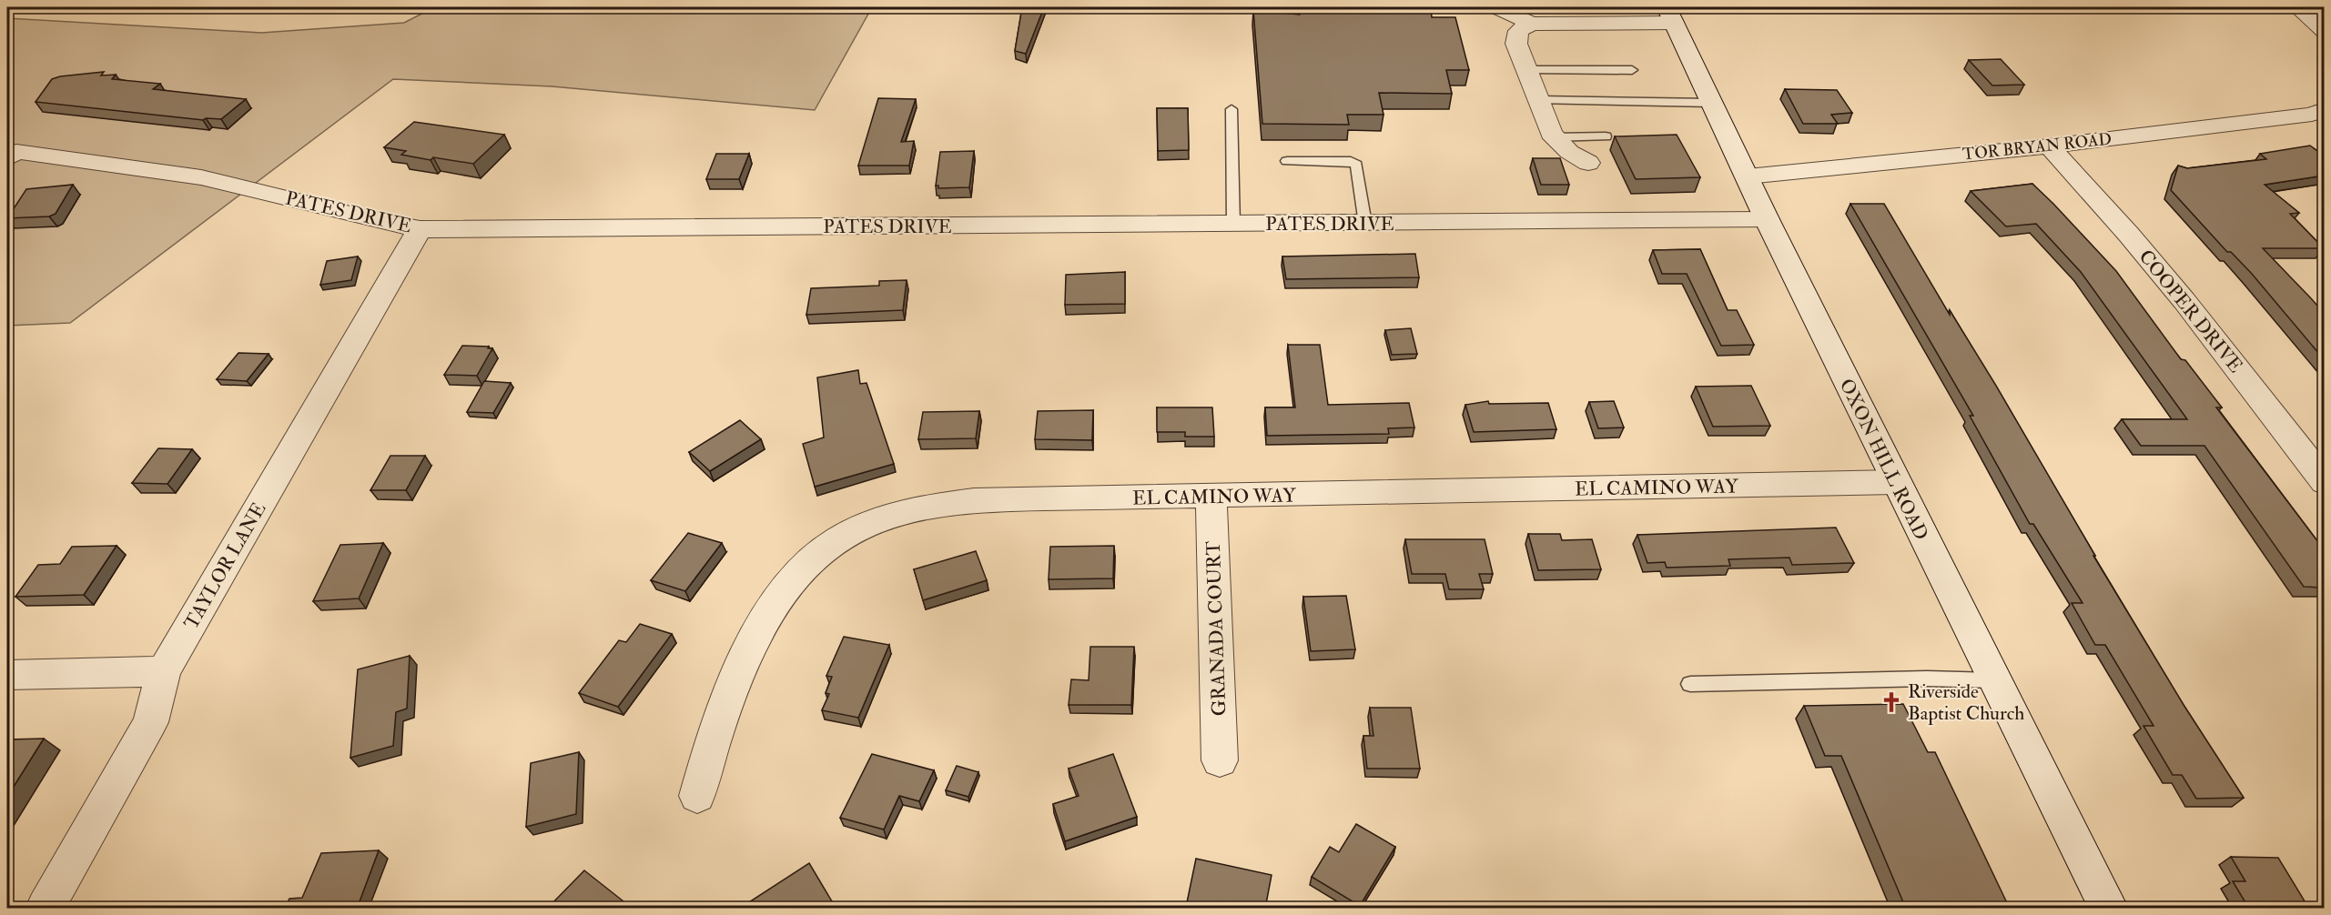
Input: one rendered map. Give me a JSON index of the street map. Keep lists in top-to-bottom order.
{
  "streets": {
    "street": [
      "TOR BRYAN ROAD",
      "PATES DRIVE",
      "COOPER DRIVE",
      "OXON HILL ROAD",
      "EL CAMINO WAY",
      "TAYLOR LANE",
      "GRANADA COURT"
    ]
  },
  "crossings": [
    ["TOR BRYAN ROAD", "COOPER DRIVE"],
    ["TOR BRYAN ROAD", "OXON HILL ROAD"],
    ["PATES DRIVE", "OXON HILL ROAD"],
    ["PATES DRIVE", "TAYLOR LANE"],
    ["OXON HILL ROAD", "EL CAMINO WAY"],
    ["EL CAMINO WAY", "GRANADA COURT"]
  ],
  "places": {
    "church": ["Riverside Baptist Church"]
  }
}
